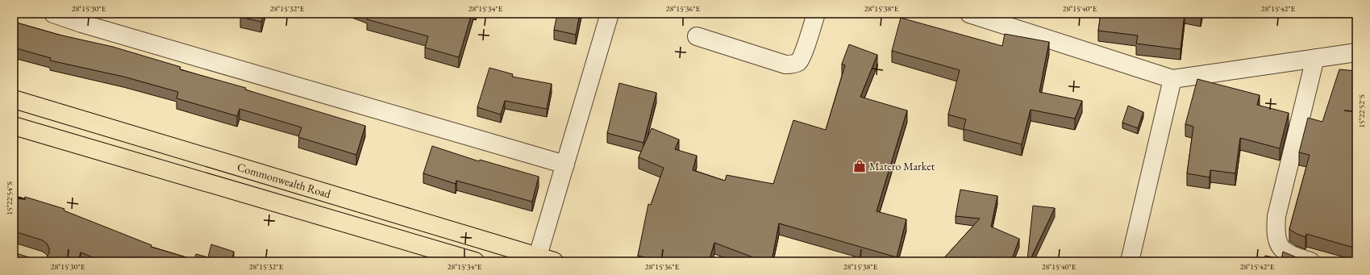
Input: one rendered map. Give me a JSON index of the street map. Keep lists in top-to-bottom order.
{
  "streets": {
    "main road": ["Commonwealth Road"]
  },
  "places": {
    "shop": ["Matero Market"]
  },
  "coordinates": [
    "28°15'30\"E",
    "28°15'32\"E",
    "28°15'34\"E",
    "28°15'36\"E",
    "28°15'38\"E",
    "28°15'40\"E",
    "28°15'42\"E",
    "15°22'52\"S",
    "15°22'54\"S"
  ]
}
